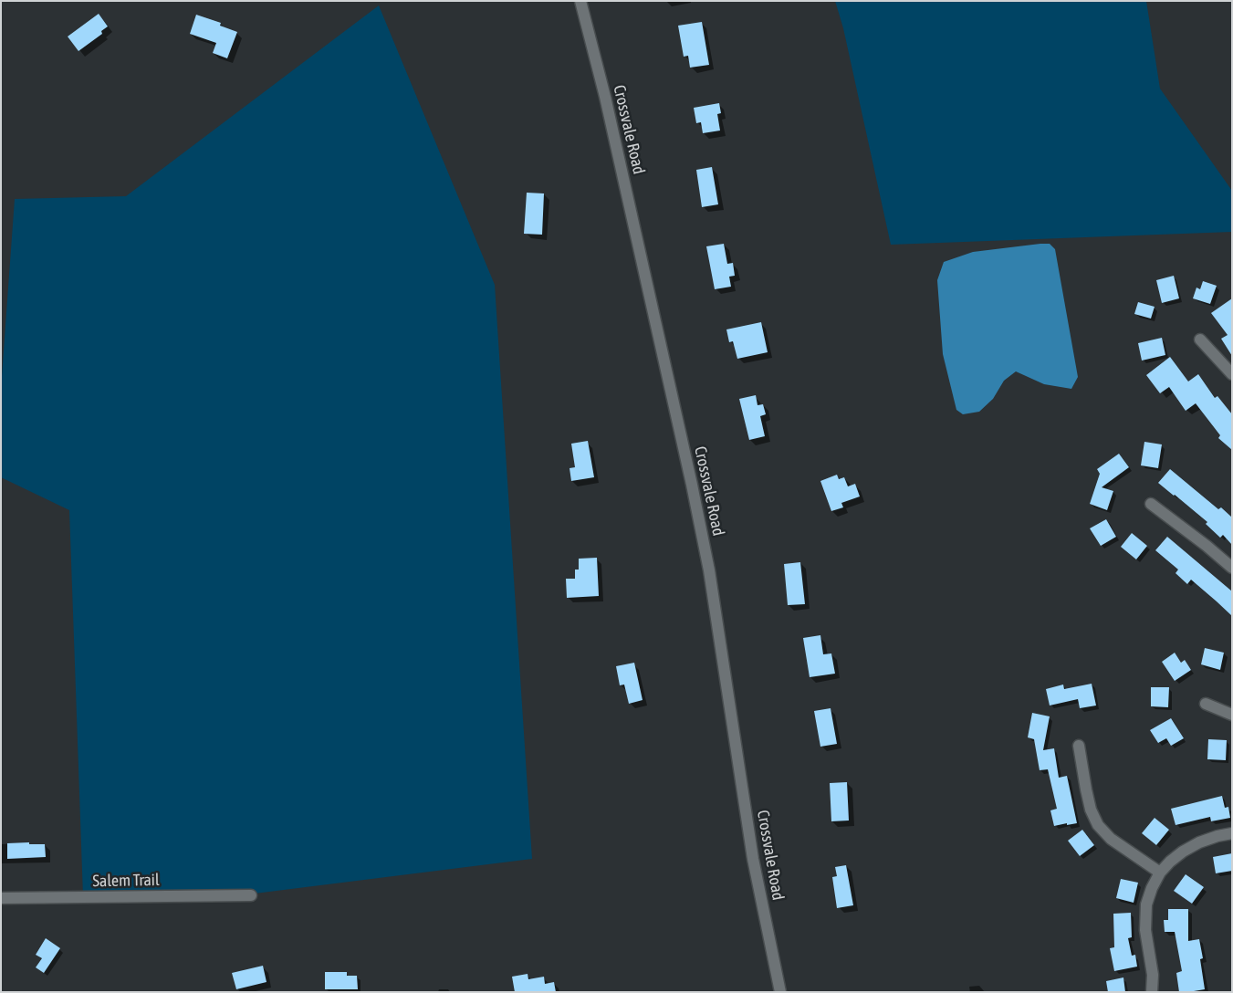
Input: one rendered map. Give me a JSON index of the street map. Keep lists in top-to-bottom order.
{
  "streets": {
    "street": ["Crossvale Road", "Salem Trail"]
  }
}
